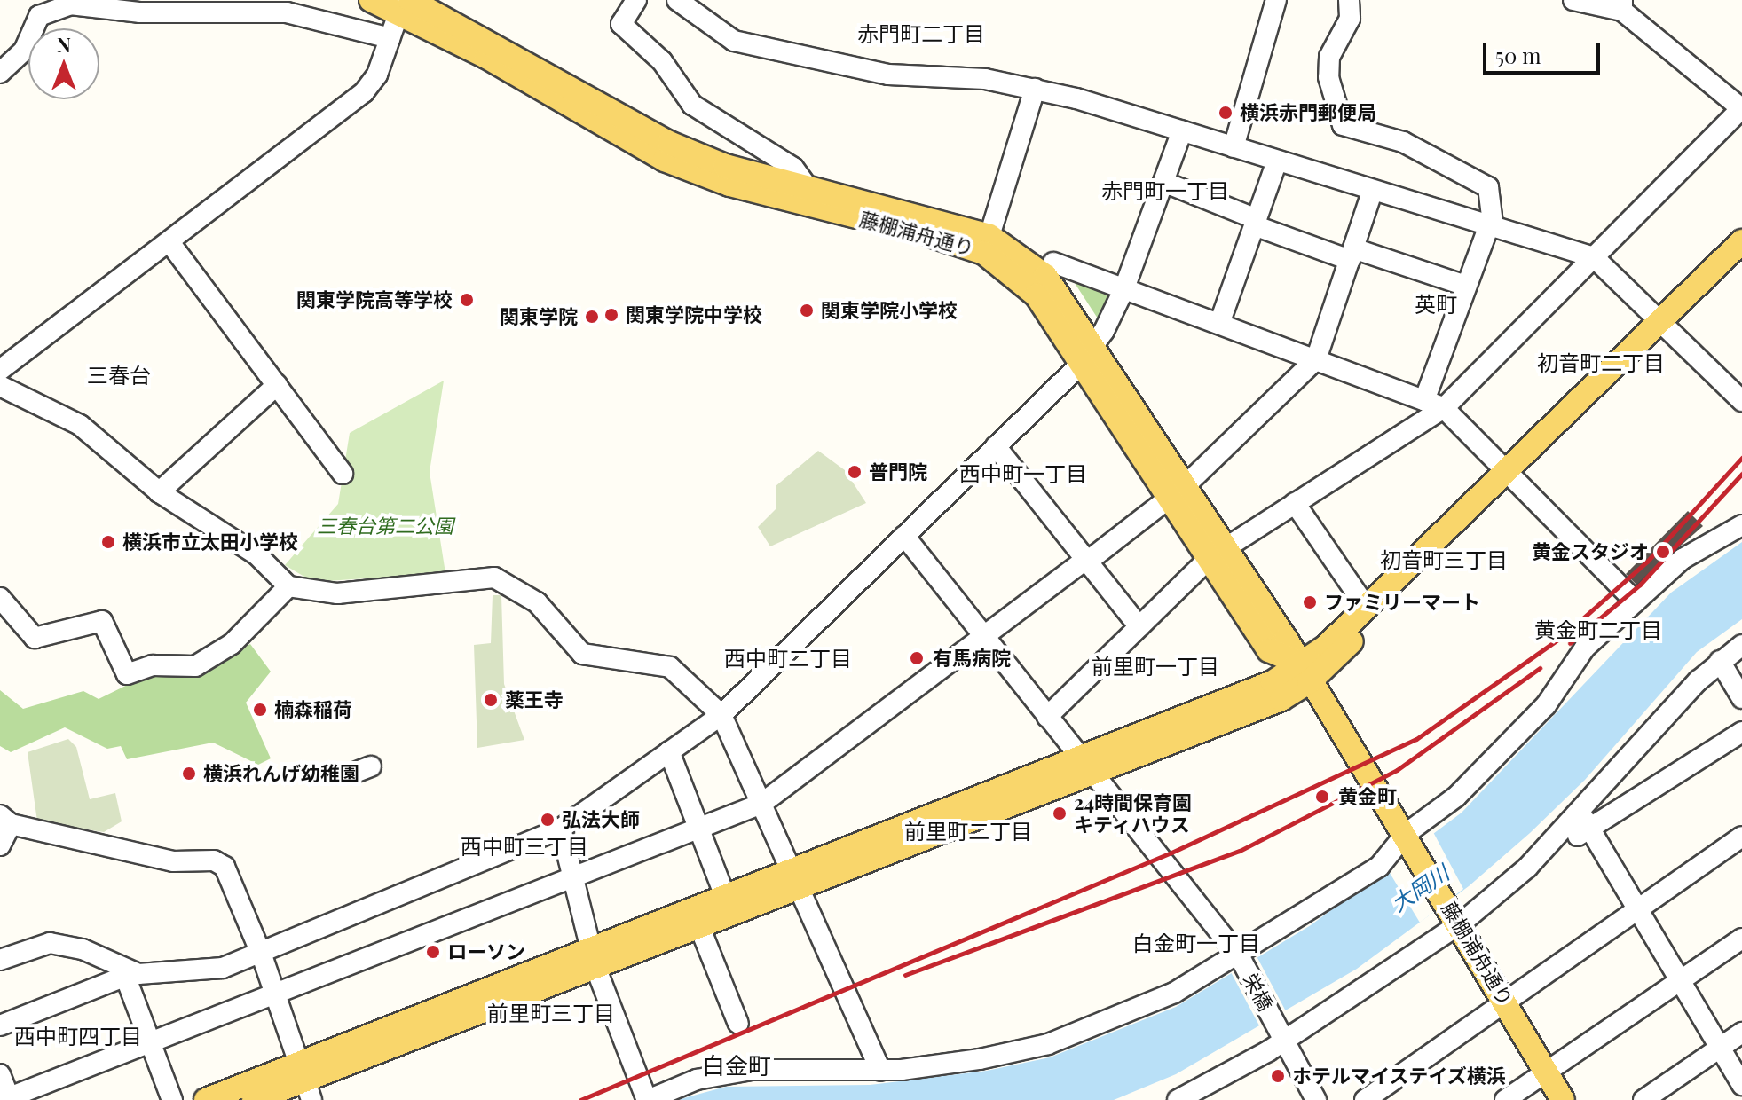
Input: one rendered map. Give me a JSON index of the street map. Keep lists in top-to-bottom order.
{
  "streets": {
    "main road": ["藤棚浦舟通り"],
    "street": ["栄橋"]
  },
  "districts": [
    "赤門町二丁目",
    "赤門町一丁目",
    "英町",
    "初音町二丁目",
    "三春台",
    "西中町一丁目",
    "初音町三丁目",
    "黄金町二丁目",
    "西中町二丁目",
    "前里町一丁目",
    "前里町二丁目",
    "西中町三丁目",
    "白金町一丁目",
    "前里町三丁目",
    "西中町四丁目",
    "白金町"
  ],
  "water": ["大岡川"],
  "parks": ["三春台第二公園"],
  "places": [
    "横浜赤門郵便局",
    "関東学院高等学校",
    "関東学院小学校",
    "関東学院中学校",
    "関東学院",
    "普門院",
    "横浜市立太田小学校",
    "黄金スタジオ",
    "ファミリーマート",
    "有馬病院",
    "薬王寺",
    "楠森稲荷",
    "横浜れんげ幼稚園",
    "黄金町",
    "24時間保育園 キティハウス",
    "弘法大師",
    "ローソン",
    "ホテルマイステイズ横浜"
  ],
  "scale_bar": "50 m",
  "north": "top"
}
